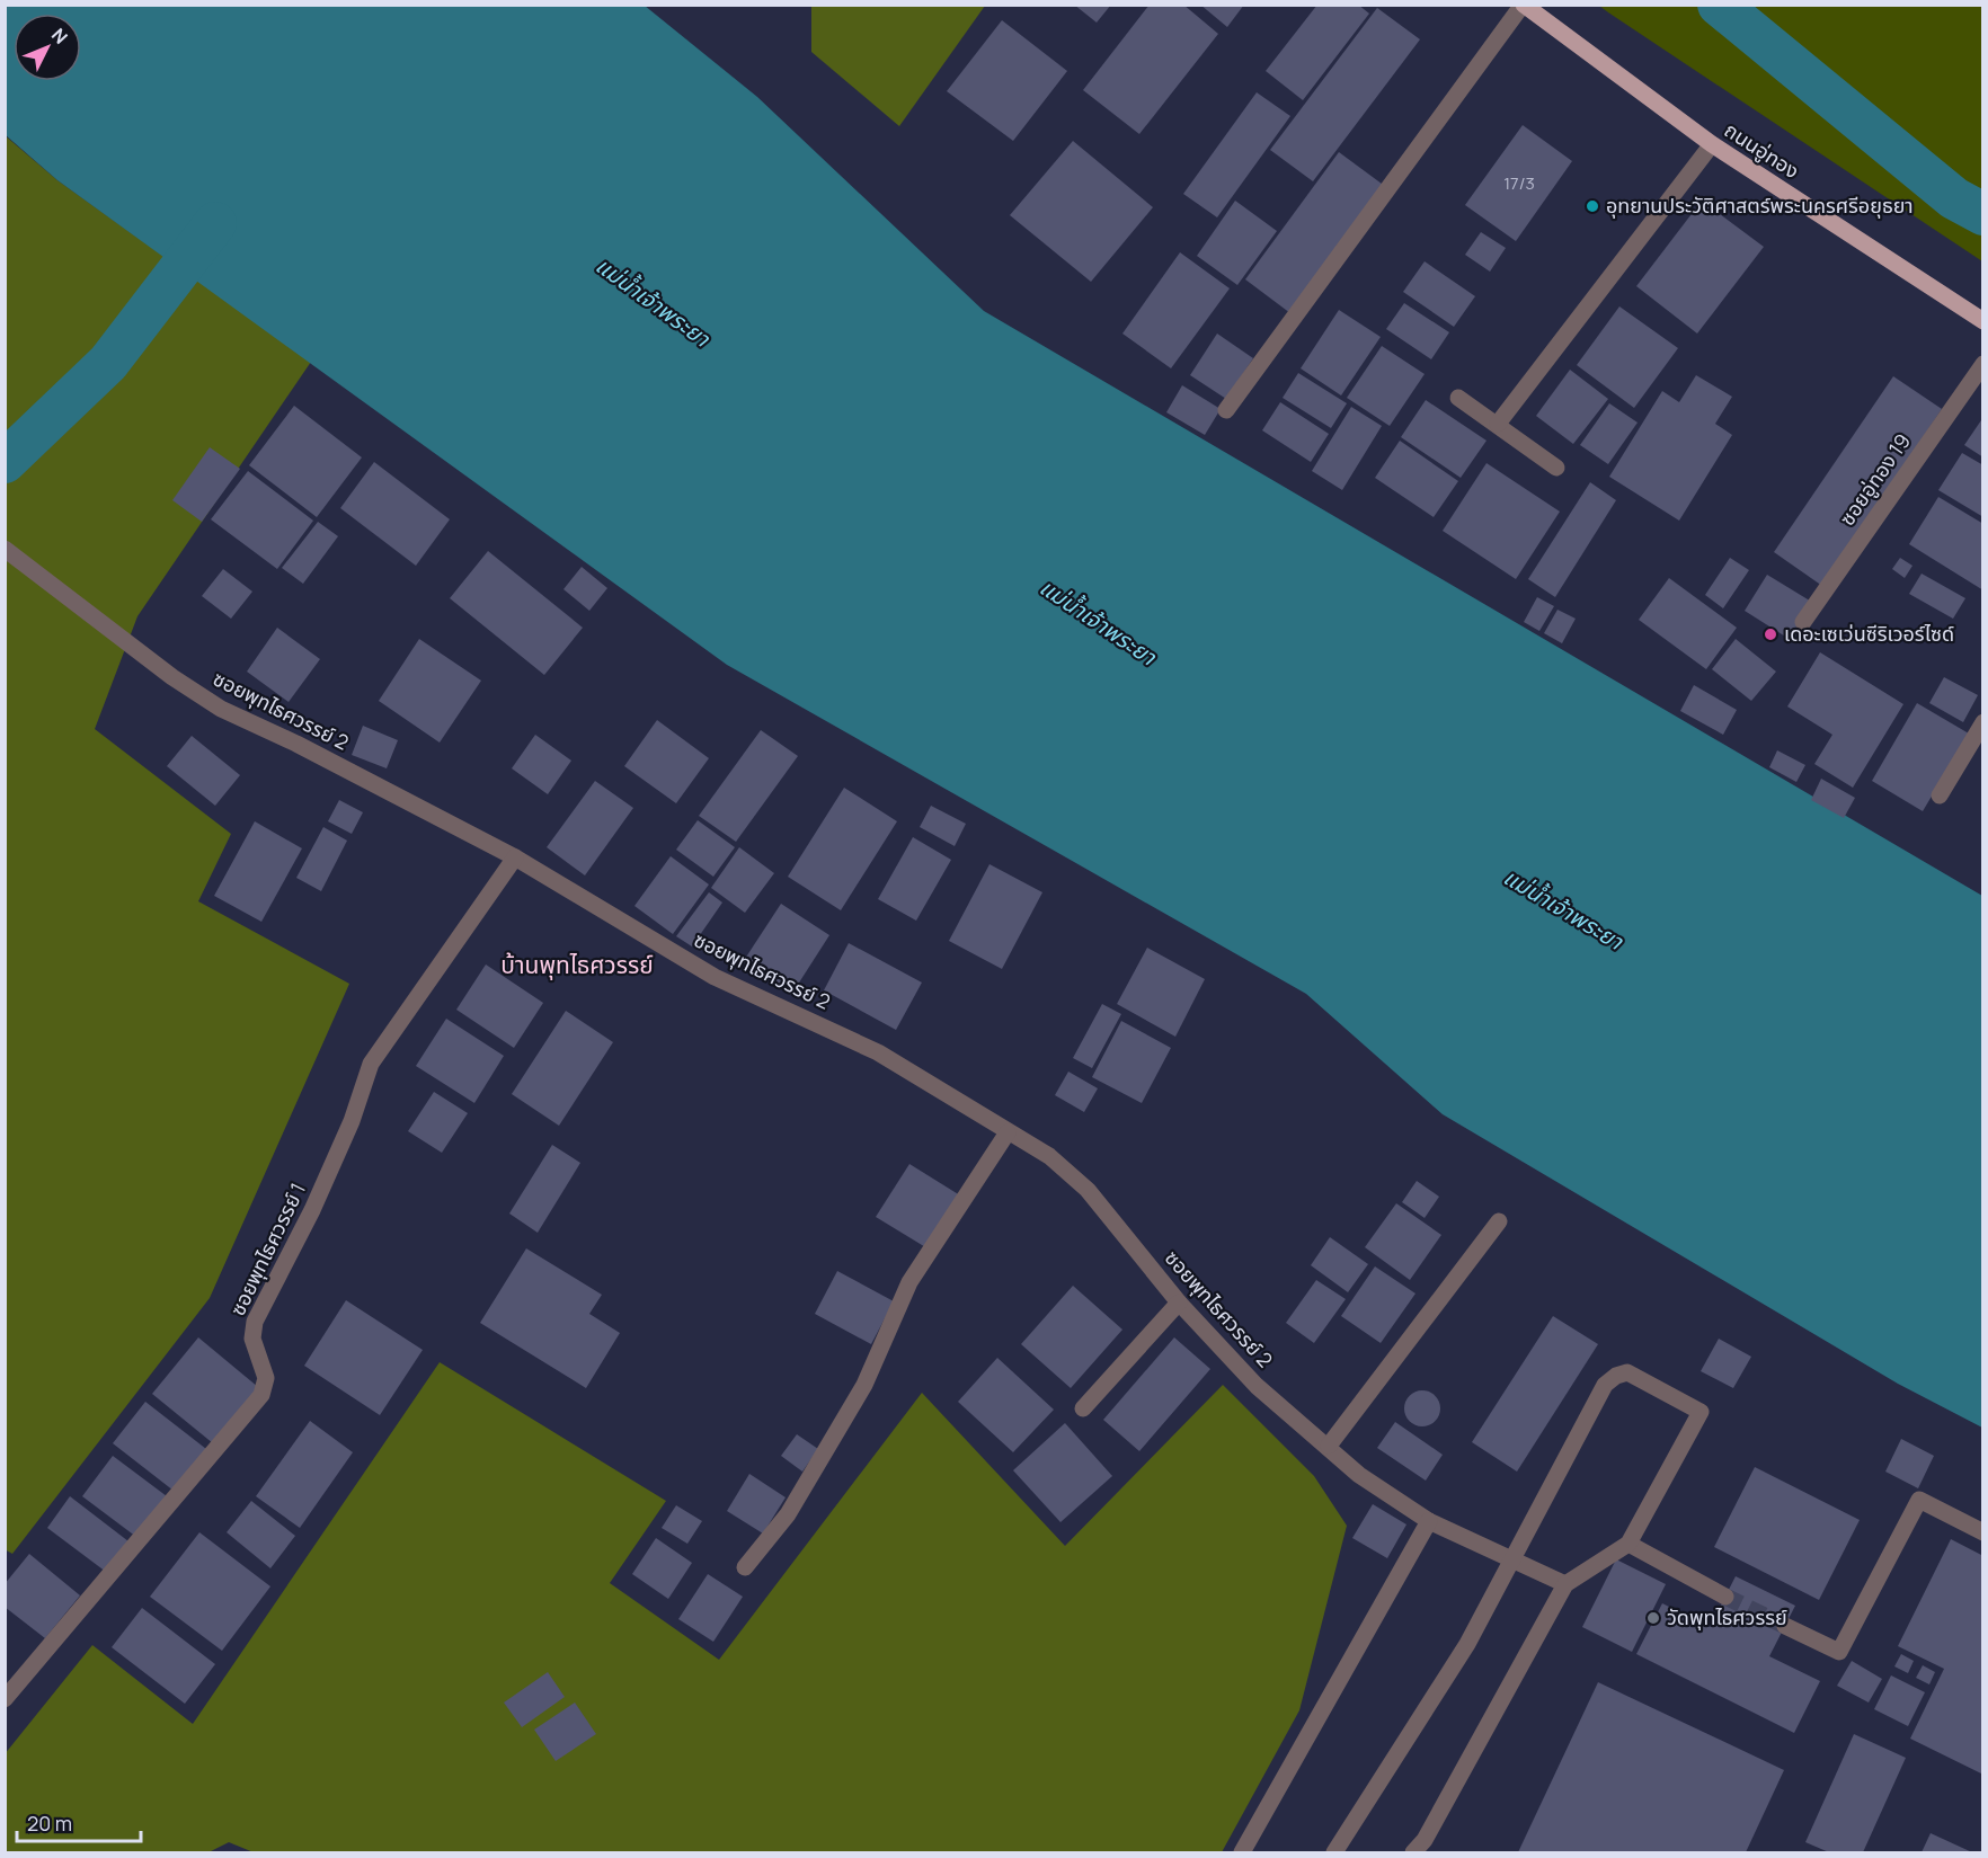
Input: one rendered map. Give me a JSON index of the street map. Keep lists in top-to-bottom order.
{
  "streets": {
    "main road": ["ถนนอู่ทอง"],
    "street": ["ซอยอู่ทอง 19", "ซอยพุทไธศวรรย์ 2", "ซอยพุทไธศวรรย์ 1"]
  },
  "crossings": [
    ["ซอยพุทไธศวรรย์ 2", "ซอยพุทไธศวรรย์ 1"]
  ],
  "districts": ["บ้านพุทไธศวรรย์"],
  "water": ["แม่น้ำเจ้าพระยา"],
  "places": ["อุทยานประวัติศาสตร์พระนครศรีอยุธยา", "เดอะเซเว่นซีริเวอร์ไซด์", "วัดพุทไธศวรรย์"],
  "house_numbers": ["17/3"],
  "scale_bar": "20 m",
  "north": "top right"
}
